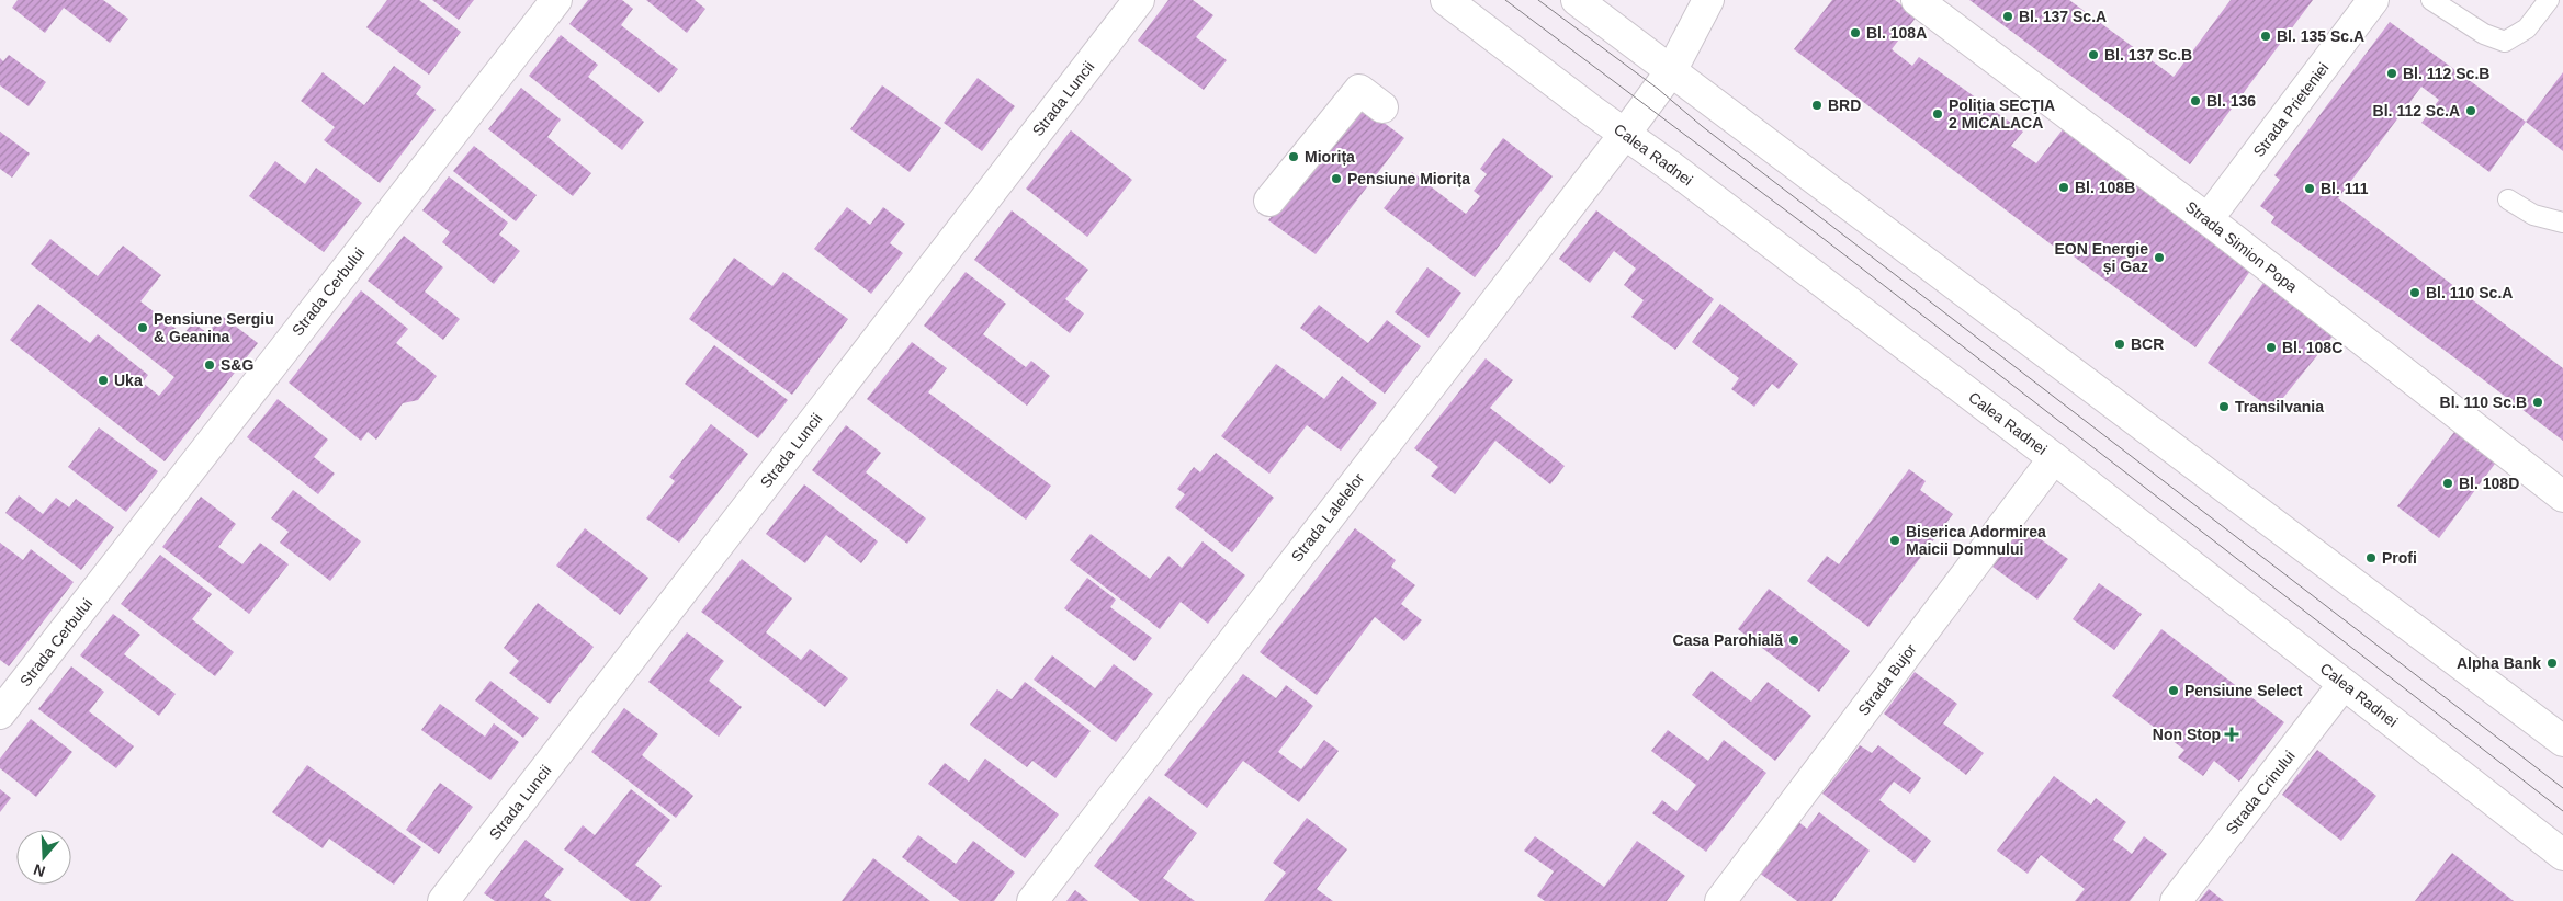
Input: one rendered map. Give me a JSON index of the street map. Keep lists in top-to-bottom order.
{
  "streets": {
    "street": [
      "Strada Luncii",
      "Strada Prieteniei",
      "Calea Radnei",
      "Strada Simion Popa",
      "Strada Cerbului",
      "Strada Lalelelor",
      "Strada Bujor",
      "Strada Crinului"
    ]
  },
  "crossings": [
    ["Strada Prieteniei", "Strada Simion Popa"],
    ["Calea Radnei", "Strada Lalelelor"],
    ["Calea Radnei", "Strada Bujor"],
    ["Calea Radnei", "Strada Crinului"]
  ],
  "places": {
    "other": [
      "Bl. 137 Sc.A",
      "Bl. 108A",
      "Bl. 135 Sc.A",
      "Bl. 137 Sc.B",
      "Bl. 112 Sc.B",
      "Bl. 136",
      "BRD",
      "Bl. 112 Sc.A",
      "Poliția SECŢIA 2 MICALACA",
      "Miorița",
      "Pensiune Miorița",
      "Bl. 108B",
      "Bl. 111",
      "EON Energie și Gaz",
      "Bl. 110 Sc.A",
      "Pensiune Sergiu & Geanina",
      "BCR",
      "Bl. 108C",
      "S&G",
      "Uka",
      "Bl. 110 Sc.B",
      "Transilvania",
      "Bl. 108D",
      "Biserica Adormirea Maicii Domnului",
      "Profi",
      "Casa Parohială",
      "Alpha Bank",
      "Pensiune Select"
    ],
    "health": ["Non Stop"]
  },
  "north": "bottom"
}
